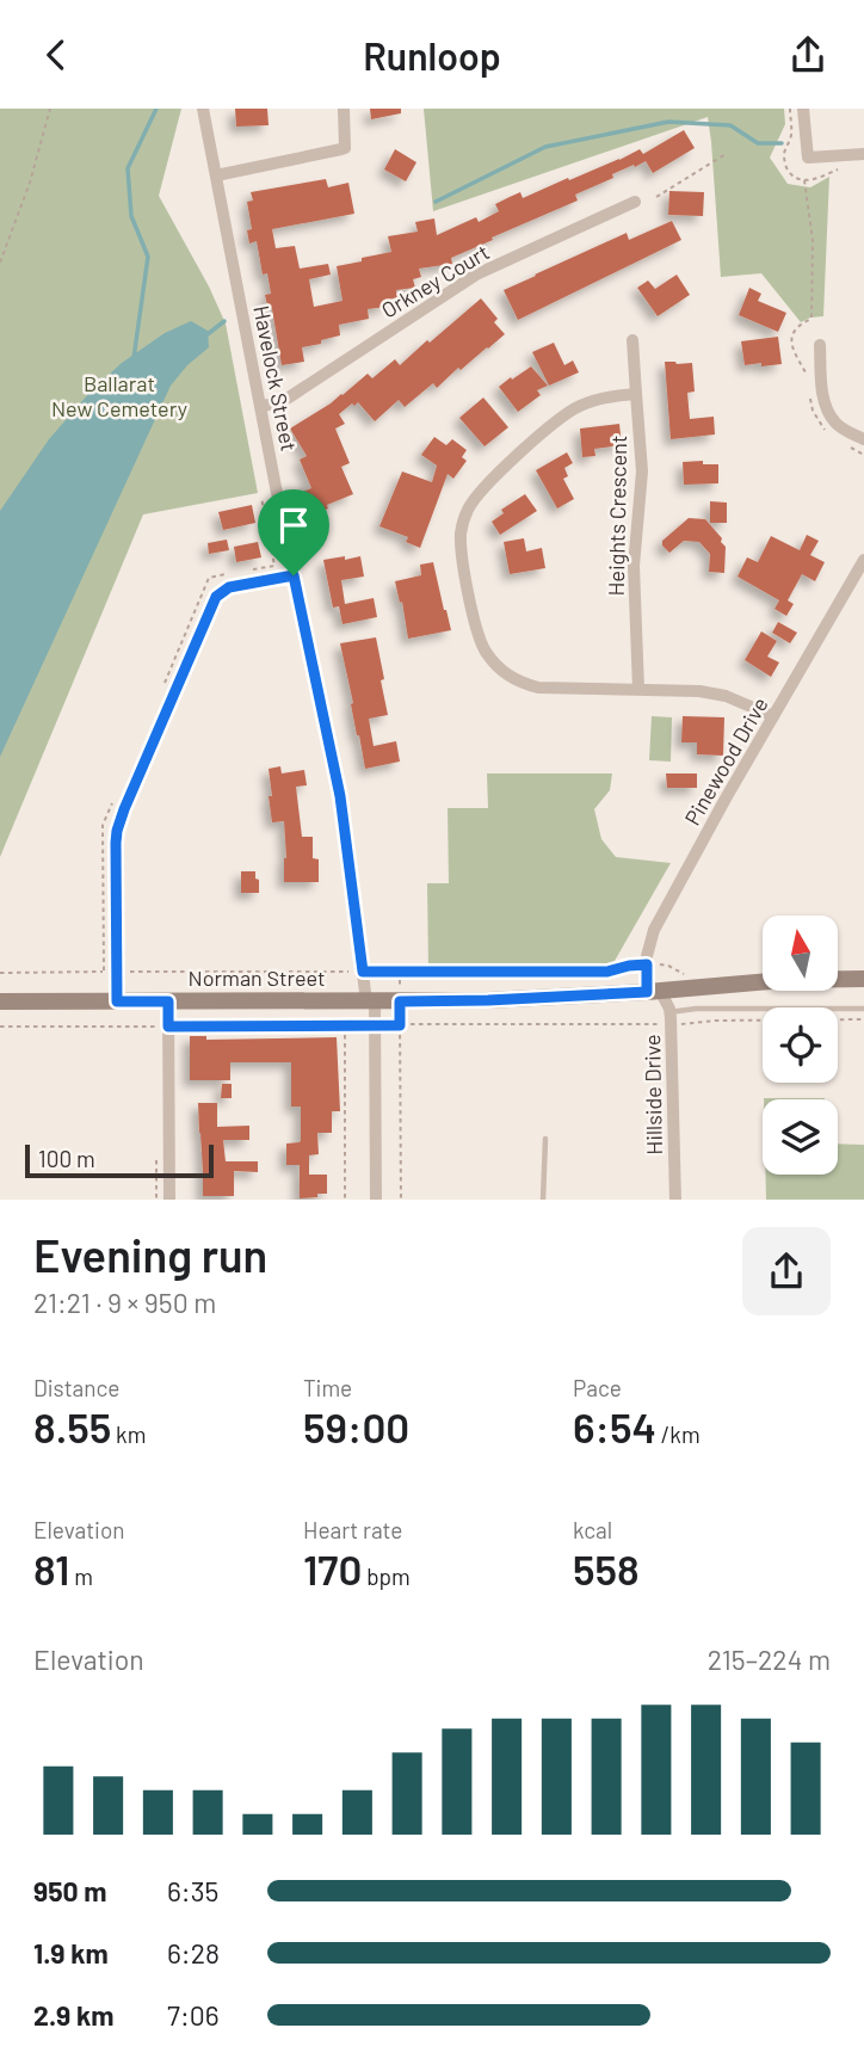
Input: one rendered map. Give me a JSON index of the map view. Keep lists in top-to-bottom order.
{
  "streets": {
    "street": [
      "Orkney Court",
      "Havelock Street",
      "Heights Crescent",
      "Pinewood Drive",
      "Norman Street",
      "Hillside Drive"
    ]
  },
  "crossings": [
    ["Orkney Court", "Havelock Street"],
    ["Havelock Street", "Norman Street"],
    ["Pinewood Drive", "Norman Street"],
    ["Pinewood Drive", "Hillside Drive"],
    ["Norman Street", "Hillside Drive"]
  ],
  "parks": ["Ballarat New Cemetery"],
  "scale_bar": "100 m",
  "north": "top",
  "page": {
    "header": "Runloop",
    "scale": "100 m",
    "heading": ["Evening run", "21:21 · 9 × 950 m"],
    "stats": [
      ["Distance", "8.55 km"],
      ["Time", "59:00"],
      ["Pace", "6:54 /km"],
      ["Elevation", "81 m"],
      ["Heart rate", "170 bpm"],
      ["kcal", "558"]
    ],
    "chart": ["Elevation", "215–224 m"],
    "list": [
      {
        "name": "950 m",
        "note": "6:35"
      },
      {
        "name": "1.9 km",
        "note": "6:28"
      },
      {
        "name": "2.9 km",
        "note": "7:06"
      }
    ]
  }
}
